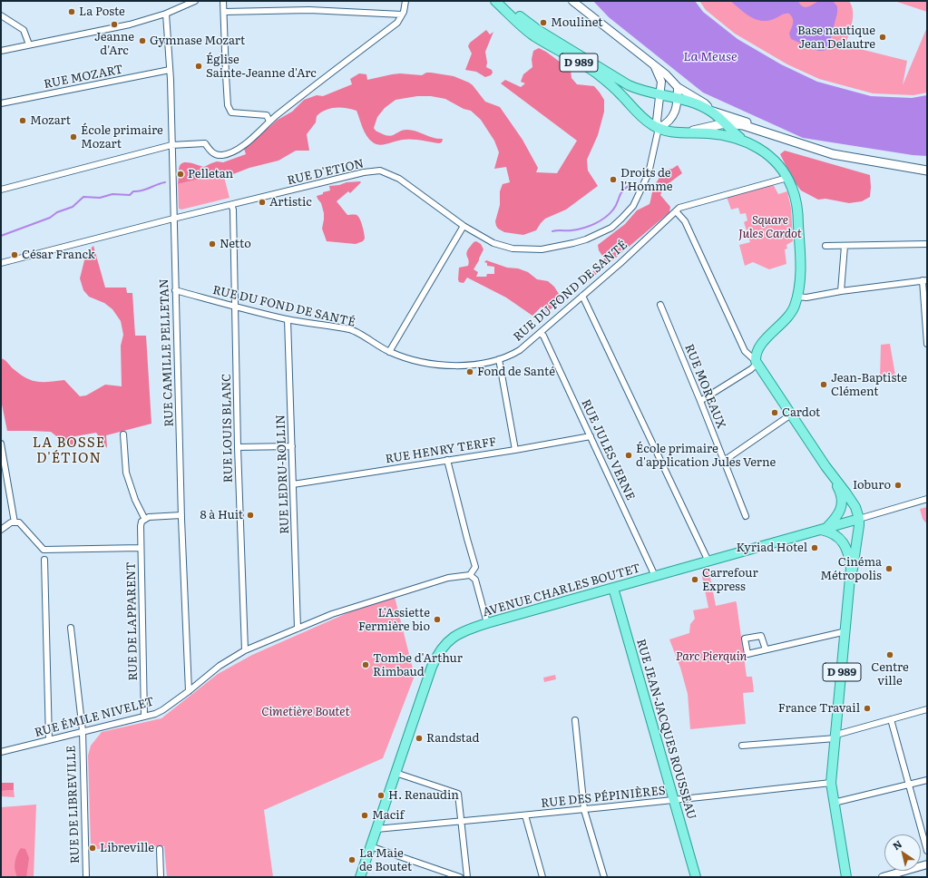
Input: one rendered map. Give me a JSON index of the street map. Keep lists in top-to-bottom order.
{
  "streets": {
    "main road": ["D 989", "AVENUE CHARLES BOUTET", "RUE JEAN-JACQUES ROUSSEAU"],
    "street": [
      "RUE MOZART",
      "RUE D'ETION",
      "RUE DU FOND DE SANTÉ",
      "RUE CAMILLE PELLETAN",
      "RUE MOREAUX",
      "RUE LOUIS BLANC",
      "RUE JULES VERNE",
      "RUE HENRY TERFF",
      "RUE LEDRU-ROLLIN",
      "RUE DE LAPPARENT",
      "RUE ÉMILE NIVELET",
      "RUE DES PÉPINIÈRES",
      "RUE DE LIBREVILLE"
    ]
  },
  "crossings": [
    ["D 989", "RUE D'ETION"],
    ["D 989", "RUE DES PÉPINIÈRES"],
    ["RUE MOZART", "RUE CAMILLE PELLETAN"],
    ["RUE D'ETION", "RUE CAMILLE PELLETAN"],
    ["RUE D'ETION", "RUE LOUIS BLANC"],
    ["RUE DU FOND DE SANTÉ", "RUE CAMILLE PELLETAN"],
    ["RUE DU FOND DE SANTÉ", "RUE LOUIS BLANC"],
    ["RUE DU FOND DE SANTÉ", "RUE JULES VERNE"],
    ["RUE DU FOND DE SANTÉ", "RUE LEDRU-ROLLIN"],
    ["RUE CAMILLE PELLETAN", "RUE ÉMILE NIVELET"],
    ["RUE LOUIS BLANC", "RUE ÉMILE NIVELET"],
    ["RUE JULES VERNE", "RUE HENRY TERFF"],
    ["RUE JULES VERNE", "AVENUE CHARLES BOUTET"],
    ["RUE HENRY TERFF", "RUE LEDRU-ROLLIN"],
    ["RUE LEDRU-ROLLIN", "RUE ÉMILE NIVELET"],
    ["AVENUE CHARLES BOUTET", "RUE JEAN-JACQUES ROUSSEAU"],
    ["AVENUE CHARLES BOUTET", "RUE DES PÉPINIÈRES"],
    ["RUE DE LAPPARENT", "RUE ÉMILE NIVELET"],
    ["RUE ÉMILE NIVELET", "RUE DE LIBREVILLE"],
    ["RUE JEAN-JACQUES ROUSSEAU", "RUE DES PÉPINIÈRES"]
  ],
  "districts": ["LA BOSSE D'ÉTION"],
  "water": ["La Meuse"],
  "parks": ["Square Jules Cardot", "Parc Pierquin", "Cimetière Boutet"],
  "places": [
    "La Poste",
    "Moulinet",
    "Jeanne d'Arc",
    "Base nautique Jean Delautre",
    "Gymnase Mozart",
    "Église Sainte-Jeanne d'Arc",
    "Mozart",
    "École primaire Mozart",
    "Pelletan",
    "Droits de l'Homme",
    "Artistic",
    "Netto",
    "César Franck",
    "Fond de Santé",
    "Jean-Baptiste Clément",
    "Cardot",
    "École primaire d'application Jules Verne",
    "Ioburo",
    "8 à Huit",
    "Kyriad Hotel",
    "Cinéma Métropolis",
    "Carrefour Express",
    "L'Assiette Fermière bio",
    "Centre ville",
    "Tombe d'Arthur Rimbaud",
    "France Travail",
    "Randstad",
    "H. Renaudin",
    "Macif",
    "Libreville",
    "La Maie de Boutet"
  ],
  "north": "top left"
}
